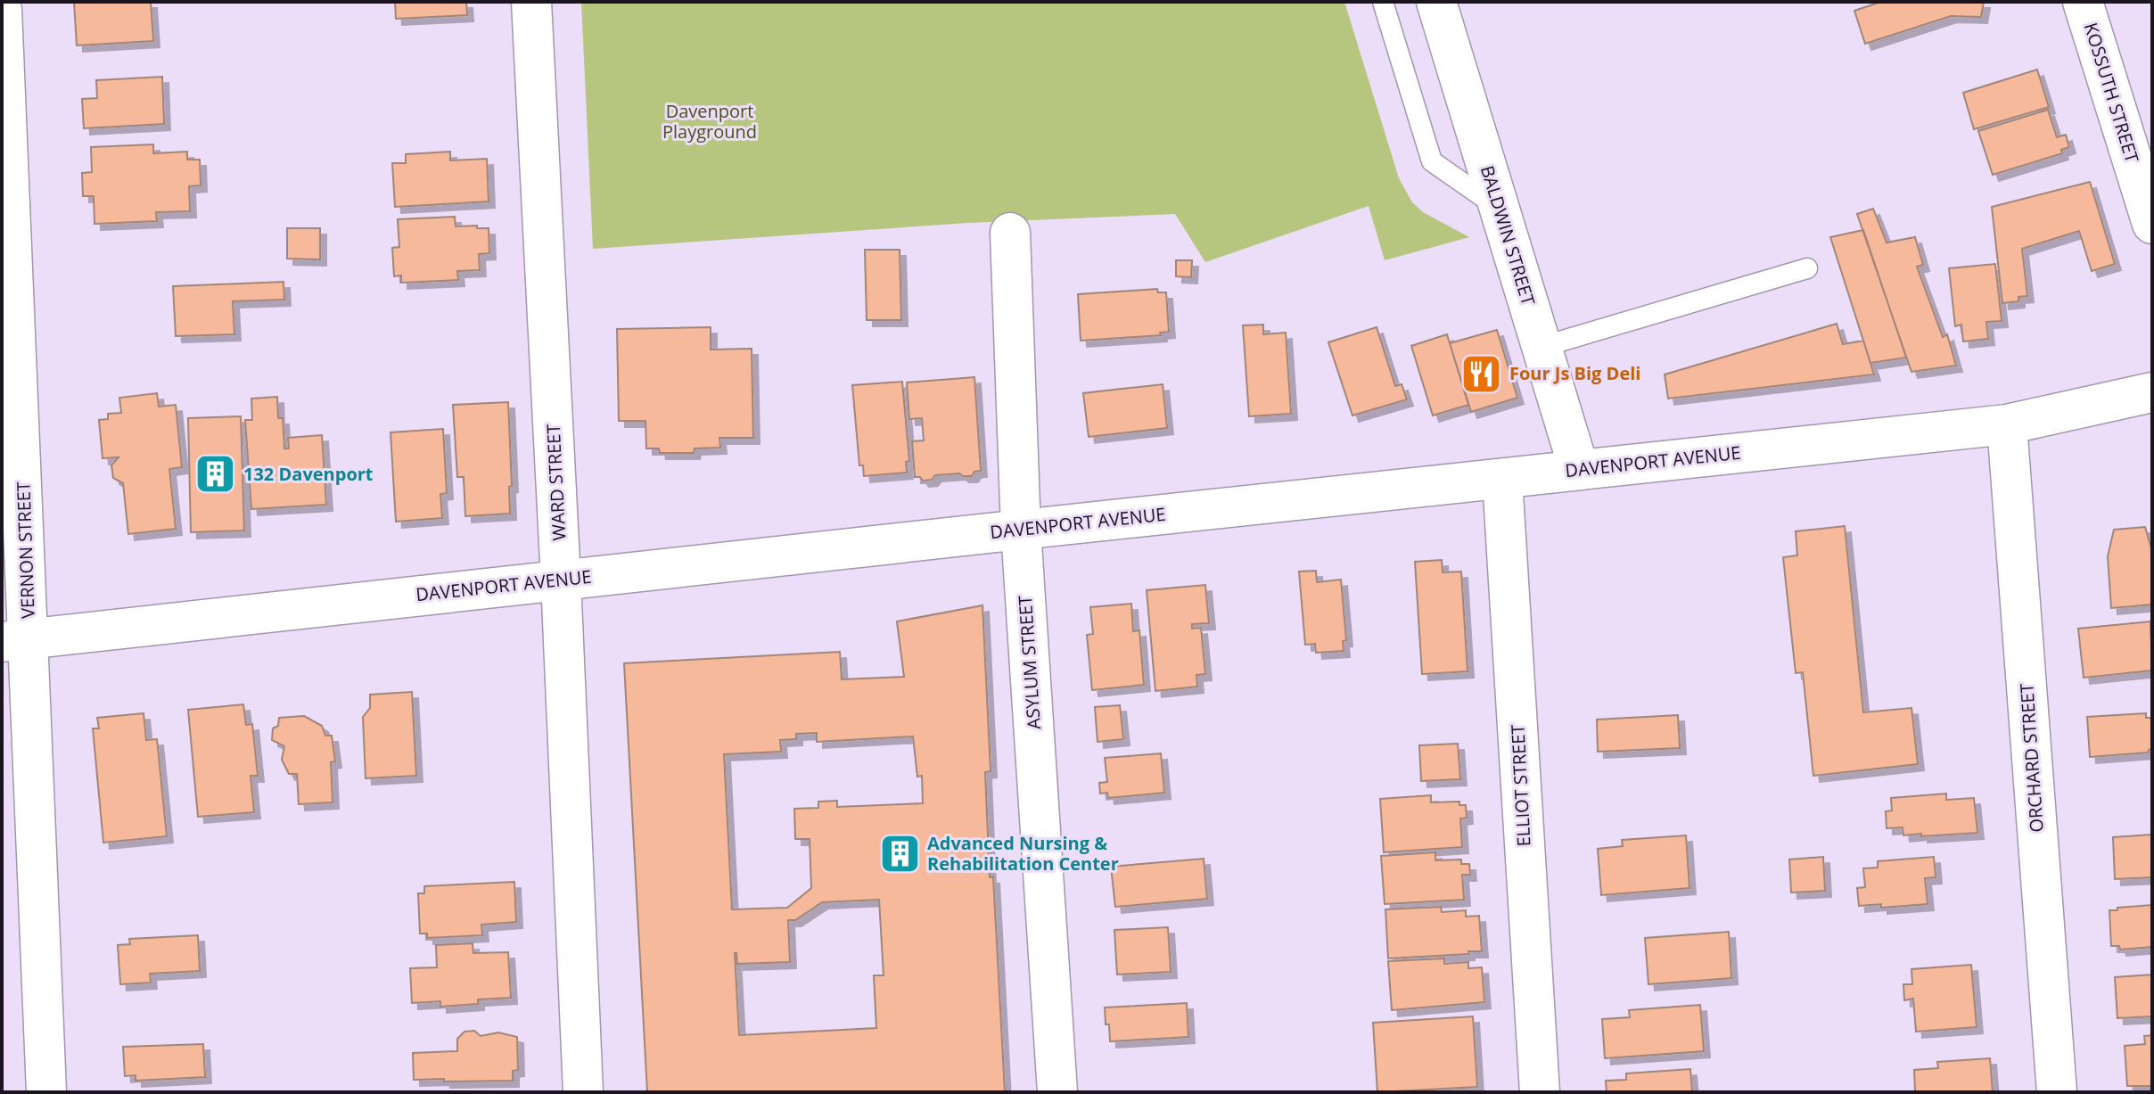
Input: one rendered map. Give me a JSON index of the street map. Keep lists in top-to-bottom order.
{
  "streets": {
    "street": [
      "KOSSUTH STREET",
      "BALDWIN STREET",
      "DAVENPORT AVENUE",
      "WARD STREET",
      "VERNON STREET",
      "ASYLUM STREET",
      "ORCHARD STREET",
      "ELLIOT STREET"
    ]
  },
  "crossings": [
    ["BALDWIN STREET", "DAVENPORT AVENUE"],
    ["DAVENPORT AVENUE", "WARD STREET"],
    ["DAVENPORT AVENUE", "VERNON STREET"],
    ["DAVENPORT AVENUE", "ASYLUM STREET"],
    ["DAVENPORT AVENUE", "ORCHARD STREET"],
    ["DAVENPORT AVENUE", "ELLIOT STREET"]
  ],
  "parks": ["Davenport Playground"],
  "places": {
    "restaurant": ["Four Js Big Deli"],
    "building": ["132 Davenport", "Advanced Nursing & Rehabilitation Center"]
  }
}
